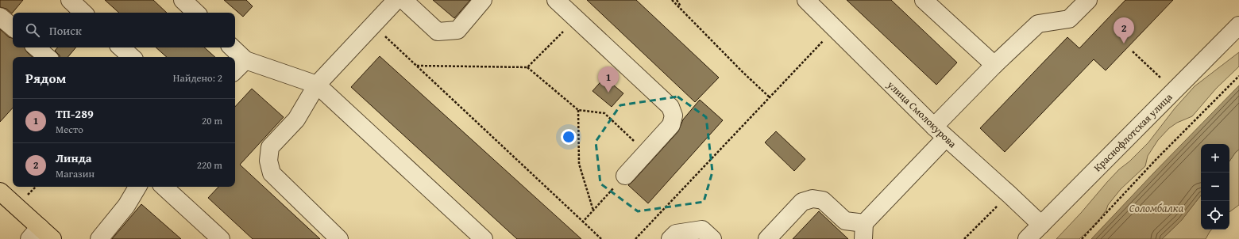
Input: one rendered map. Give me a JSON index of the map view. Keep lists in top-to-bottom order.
{
  "streets": {
    "street": ["улица Смолокурова", "Краснофлотская улица"]
  },
  "crossings": [
    ["улица Смолокурова", "Краснофлотская улица"]
  ],
  "water": ["Соломбалка"],
  "page": {
    "search": "Поиск",
    "pins": ["2", "1"],
    "heading": ["Рядом", "Найдено: 2"],
    "list": [
      {
        "mark": "1",
        "name": "ТП-289",
        "note": "Место",
        "value": "20 m"
      },
      {
        "mark": "2",
        "name": "Линда",
        "note": "Магазин",
        "value": "220 m"
      }
    ],
    "map_buttons": ["+", "−"]
  }
}
